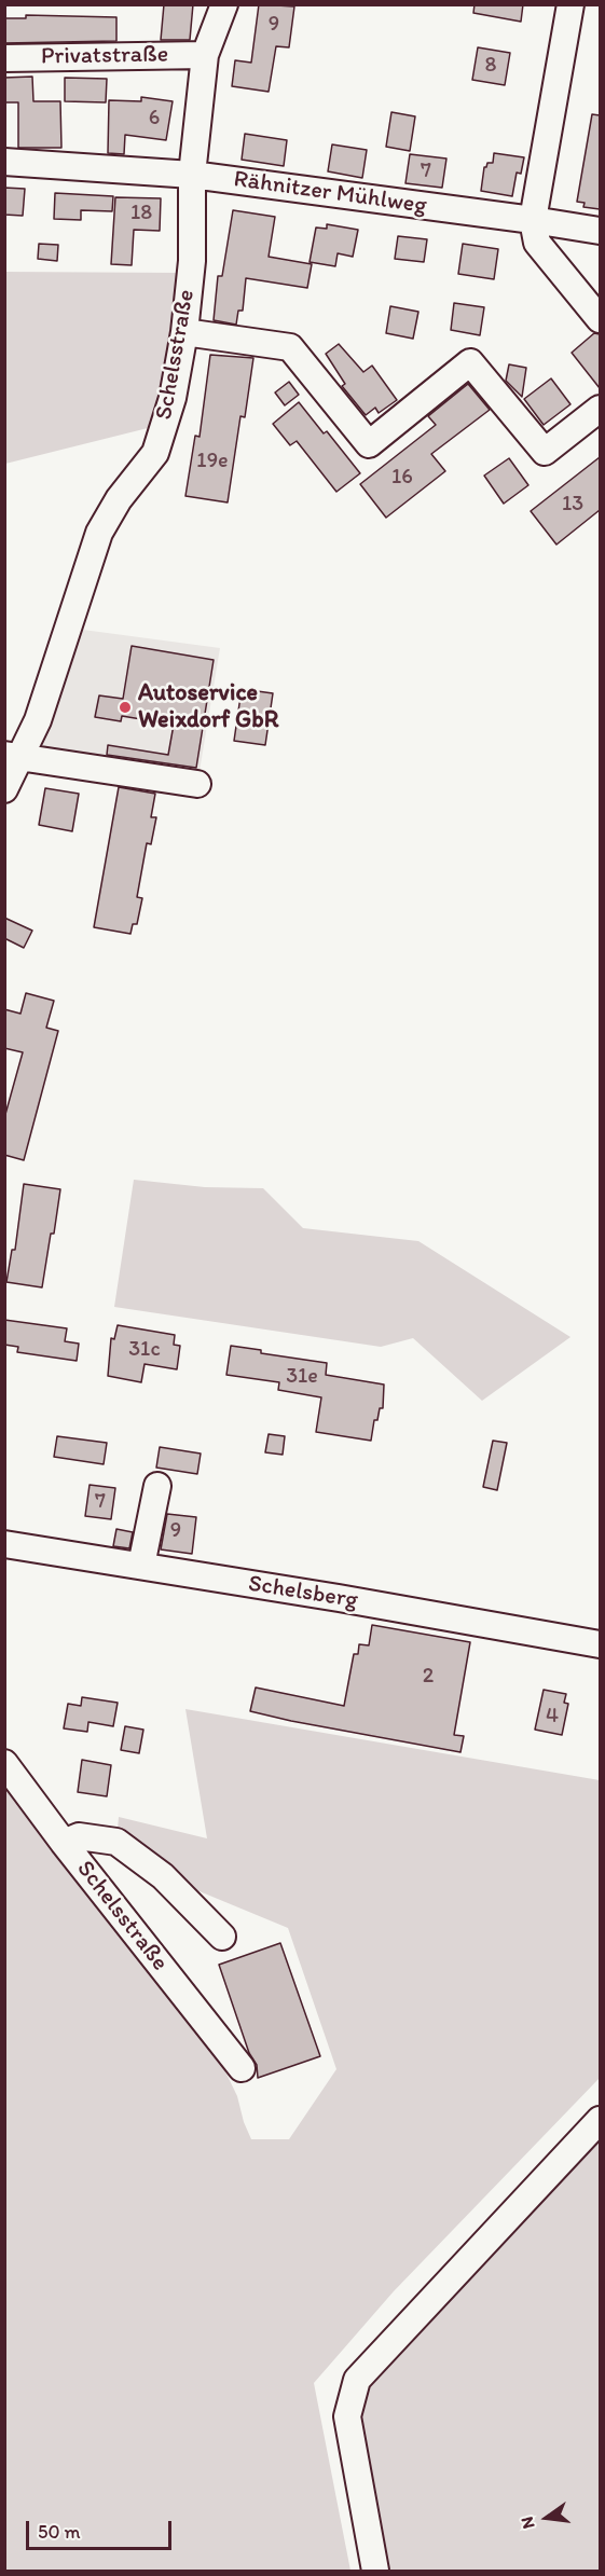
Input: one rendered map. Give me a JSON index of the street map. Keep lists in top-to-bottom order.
{
  "streets": {
    "street": [
      "Privatstraße",
      "Rähnitzer Mühlweg",
      "Schelsstraße",
      "Schelsberg"
    ]
  },
  "crossings": [
    ["Privatstraße", "Schelsstraße"],
    ["Rähnitzer Mühlweg", "Schelsstraße"]
  ],
  "places": ["Autoservice Weixdorf GbR"],
  "house_numbers": [
    "9",
    "8",
    "6",
    "7",
    "18",
    "19e",
    "16",
    "13",
    "31c",
    "31e",
    "7",
    "9",
    "2",
    "4"
  ],
  "scale_bar": "50 m",
  "north": "left"
}
